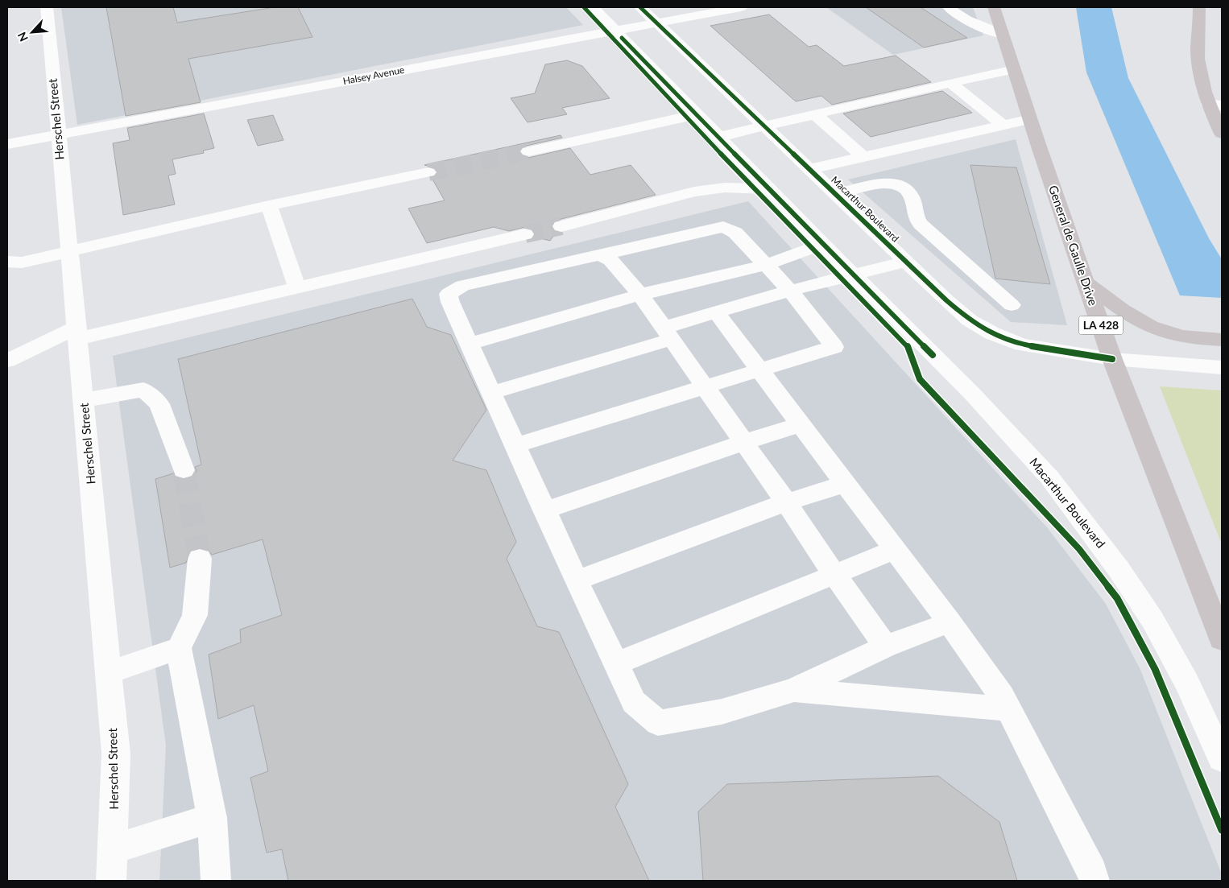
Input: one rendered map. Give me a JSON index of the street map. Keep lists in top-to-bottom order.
{
  "streets": {
    "main road": ["General de Gaulle Drive", "LA 428"],
    "street": ["Halsey Avenue", "Herschel Street", "Macarthur Boulevard"]
  },
  "crossings": [
    ["Halsey Avenue", "Herschel Street"],
    ["Halsey Avenue", "Macarthur Boulevard"],
    ["Macarthur Boulevard", "General de Gaulle Drive"]
  ],
  "north": "bottom left"
}
